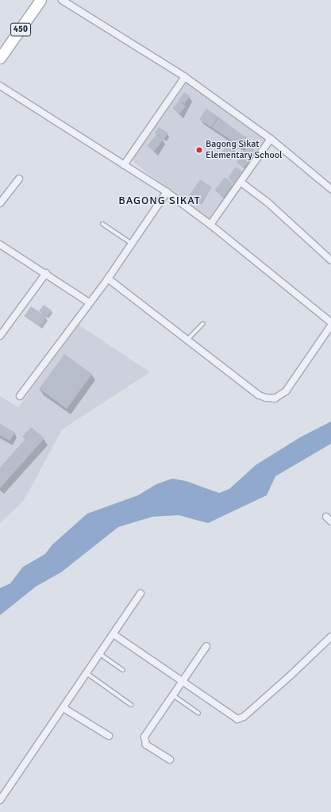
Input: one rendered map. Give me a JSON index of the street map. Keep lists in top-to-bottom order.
{
  "streets": {
    "main road": ["450"]
  },
  "districts": ["BAGONG SIKAT"],
  "places": ["Bagong Sikat Elementary School"]
}
